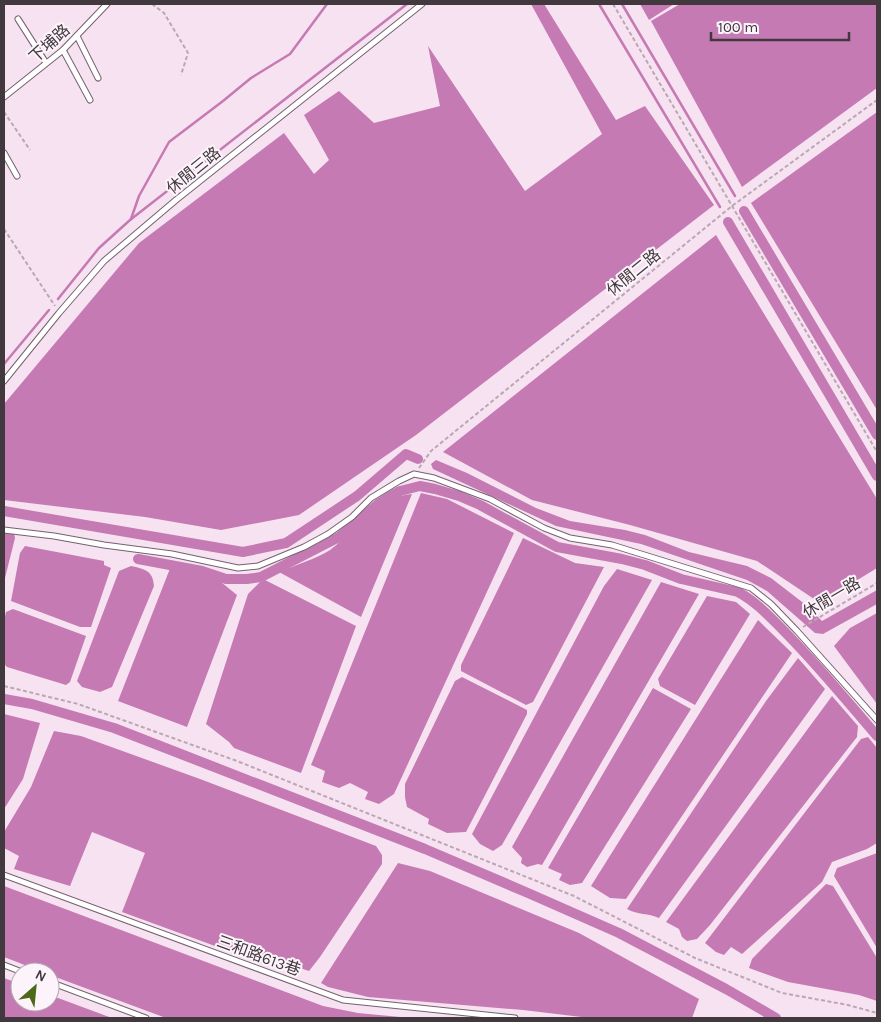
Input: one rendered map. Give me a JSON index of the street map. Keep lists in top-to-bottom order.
{
  "streets": {
    "lane": ["下埔路", "休閒三路", "三和路613巷"],
    "path": ["休閒二路", "休閒一路"]
  },
  "scale_bar": "100 m",
  "north": "top right"
}
